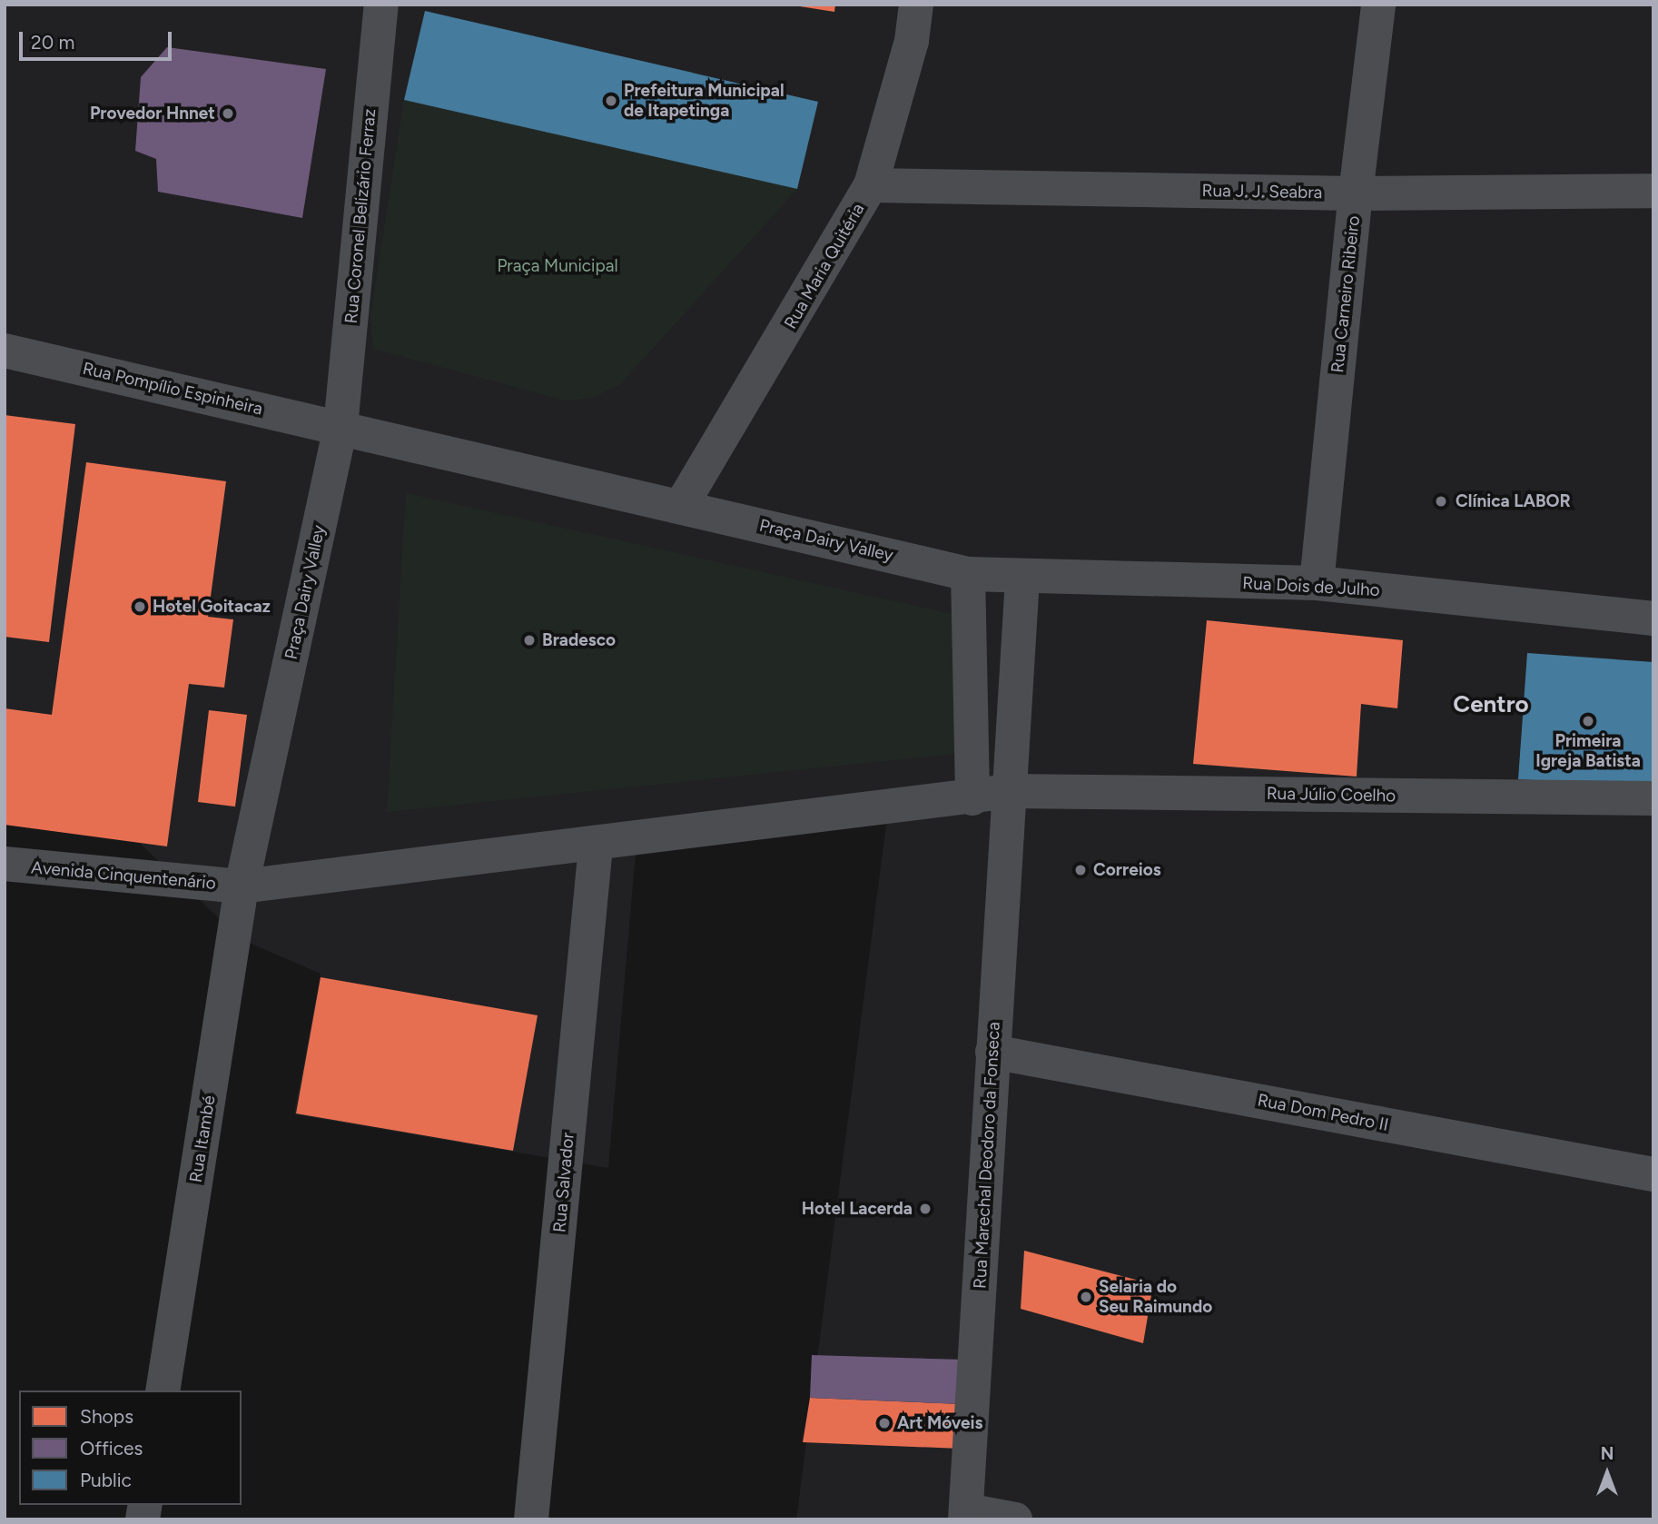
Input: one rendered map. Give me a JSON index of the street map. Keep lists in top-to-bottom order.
{
  "streets": {
    "street": [
      "Rua J. J. Seabra",
      "Rua Coronel Belizário Ferraz",
      "Rua Maria Quitéria",
      "Rua Carneiro Ribeiro",
      "Rua Pompílio Espinheira",
      "Praça Dairy Valley",
      "Rua Dois de Julho",
      "Rua Júlio Coelho",
      "Avenida Cinquentenário",
      "Rua Dom Pedro II",
      "Rua Itambé",
      "Rua Marechal Deodoro da Fonseca",
      "Rua Salvador"
    ]
  },
  "crossings": [
    ["Rua J. J. Seabra", "Rua Maria Quitéria"],
    ["Rua J. J. Seabra", "Rua Carneiro Ribeiro"],
    ["Rua Coronel Belizário Ferraz", "Rua Pompílio Espinheira"],
    ["Rua Coronel Belizário Ferraz", "Praça Dairy Valley"],
    ["Rua Maria Quitéria", "Praça Dairy Valley"],
    ["Rua Carneiro Ribeiro", "Rua Dois de Julho"],
    ["Rua Pompílio Espinheira", "Praça Dairy Valley"],
    ["Praça Dairy Valley", "Rua Dois de Julho"],
    ["Praça Dairy Valley", "Avenida Cinquentenário"],
    ["Praça Dairy Valley", "Rua Itambé"],
    ["Rua Júlio Coelho", "Rua Marechal Deodoro da Fonseca"],
    ["Avenida Cinquentenário", "Rua Itambé"],
    ["Rua Dom Pedro II", "Rua Marechal Deodoro da Fonseca"]
  ],
  "districts": ["Centro"],
  "parks": ["Praça Municipal"],
  "places": [
    "Prefeitura Municipal de Itapetinga",
    "Provedor Hnnet",
    "Clínica LABOR",
    "Hotel Goitacaz",
    "Bradesco",
    "Primeira Igreja Batista",
    "Correios",
    "Hotel Lacerda",
    "Selaria do Seu Raimundo",
    "Art Móveis"
  ],
  "legend": ["Shops", "Offices", "Public"],
  "scale_bar": "20 m",
  "north": "top"
}
